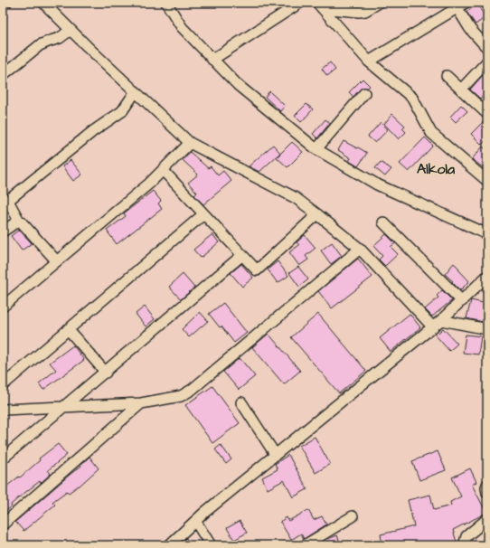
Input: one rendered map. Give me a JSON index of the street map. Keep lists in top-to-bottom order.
{
  "districts": ["Alkola"]
}
